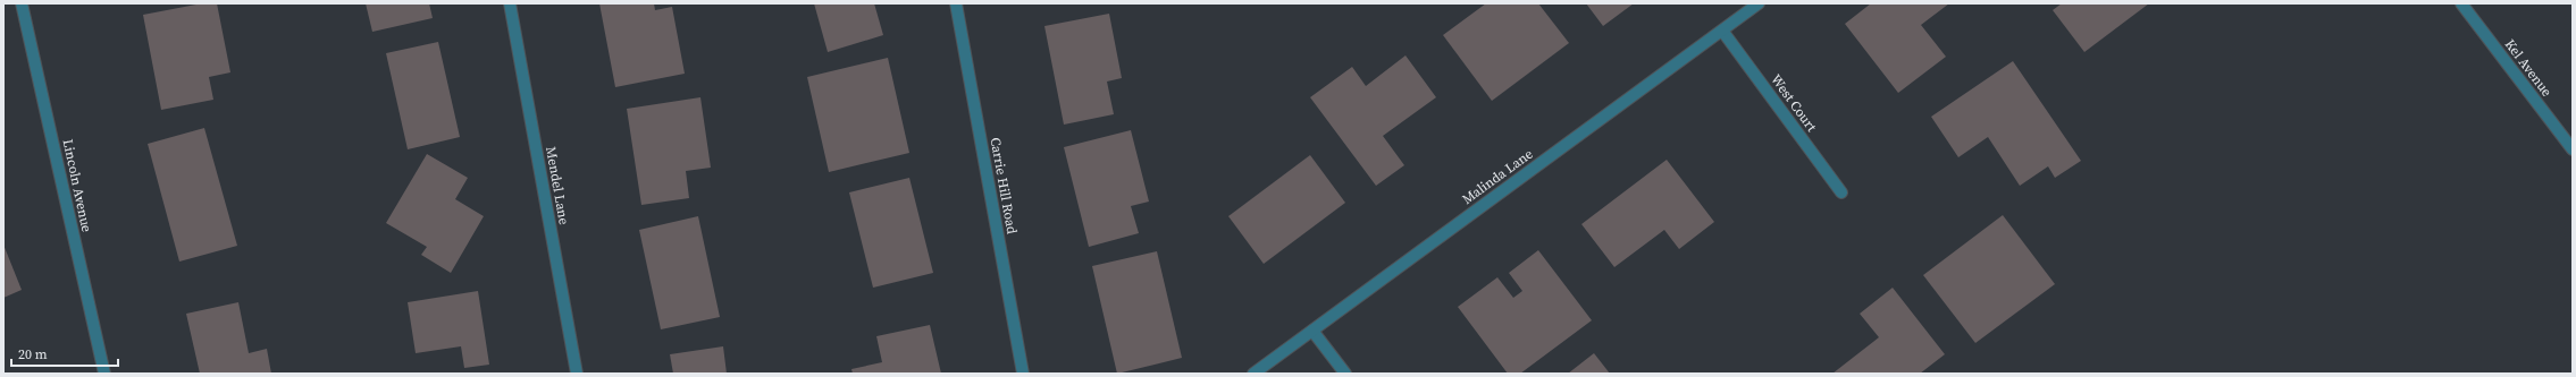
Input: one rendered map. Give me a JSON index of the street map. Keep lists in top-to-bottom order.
{
  "streets": {
    "street": [
      "Kel Avenue",
      "West Court",
      "Malinda Lane",
      "Lincoln Avenue",
      "Mendel Lane",
      "Carrie Hill Road"
    ]
  },
  "crossings": [
    ["West Court", "Malinda Lane"]
  ],
  "scale_bar": "20 m"
}
